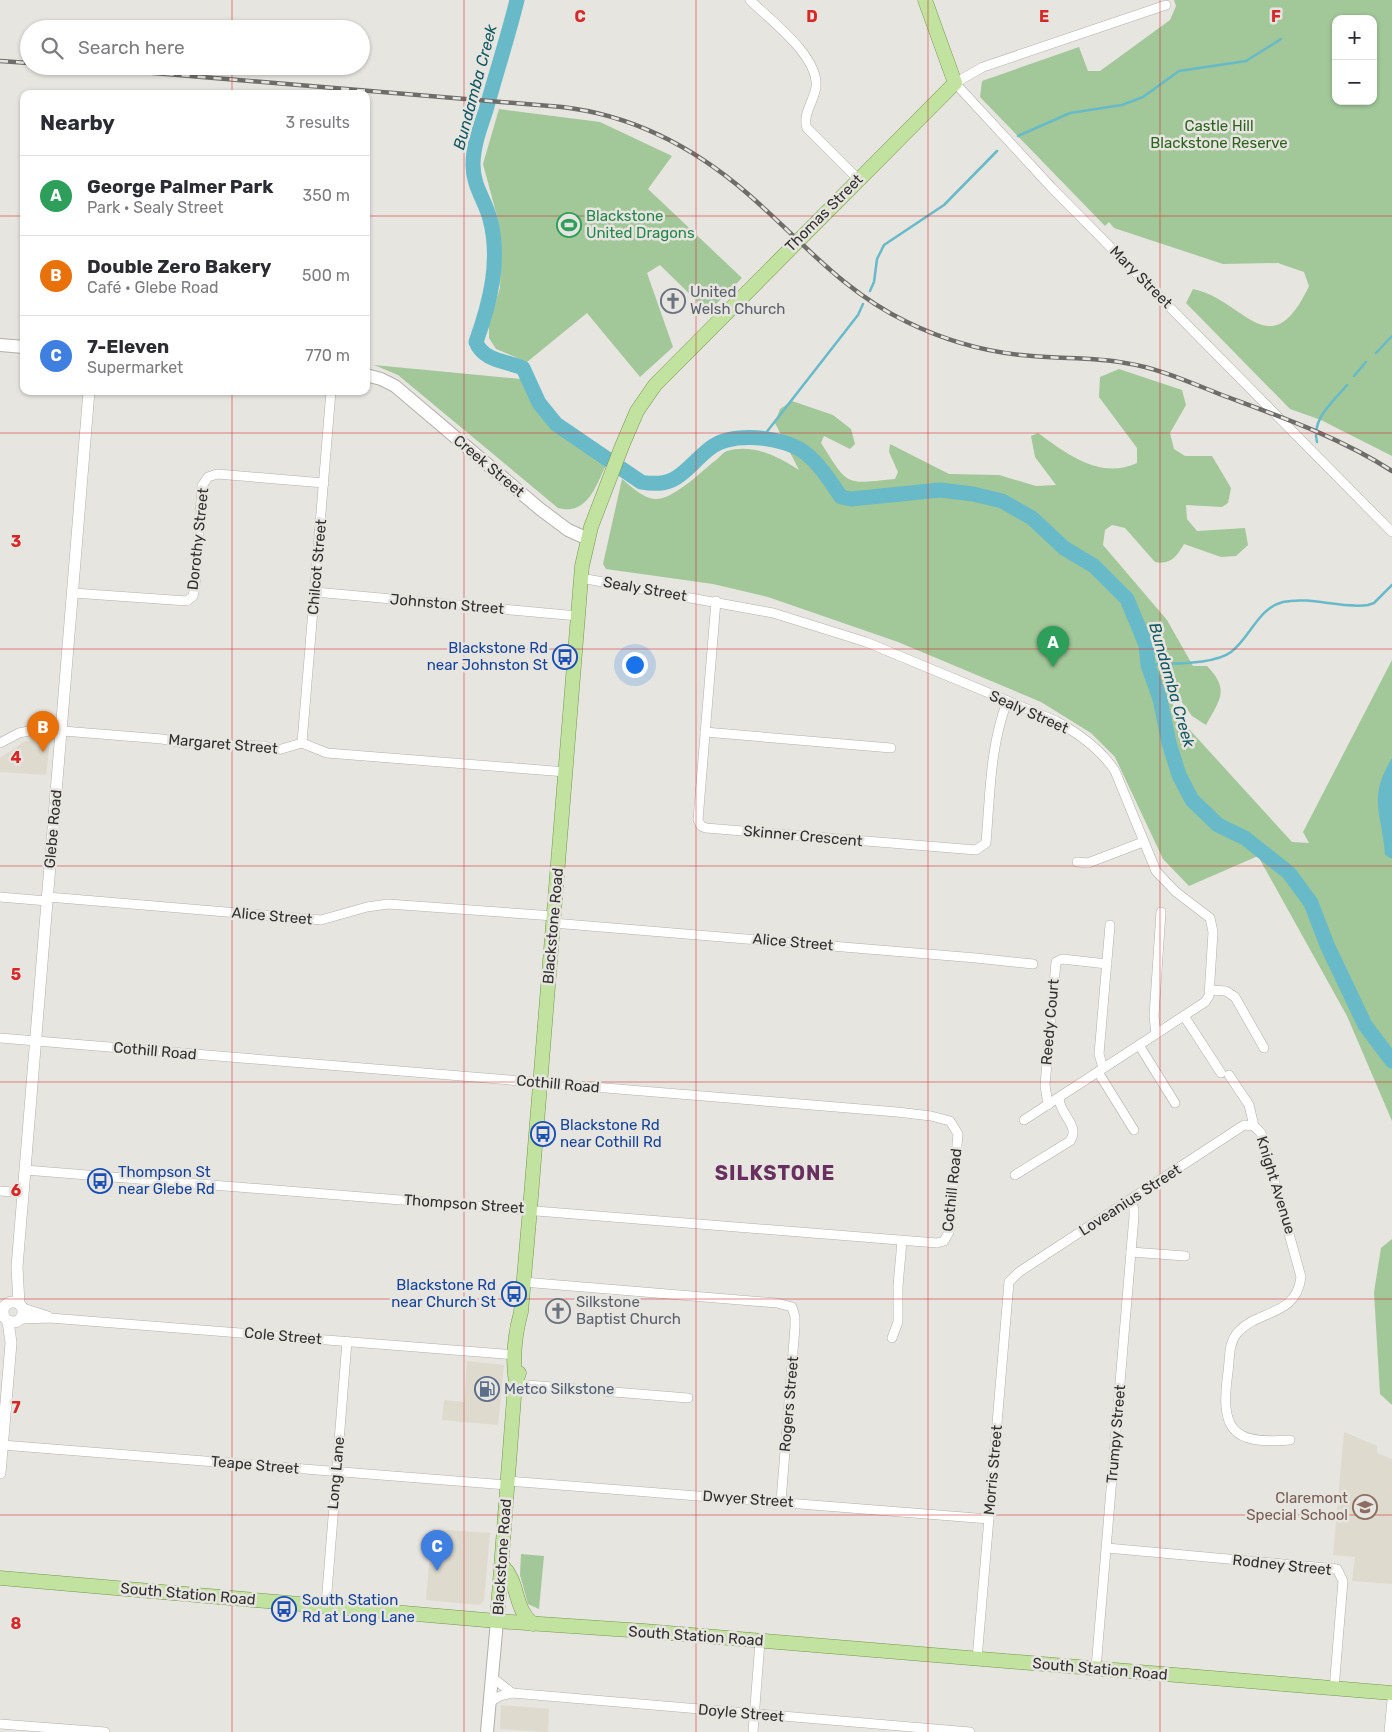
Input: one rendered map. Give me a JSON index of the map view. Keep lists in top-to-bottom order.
{
  "streets": {
    "main road": [
      "Thomas Street",
      "Mary Street",
      "Creek Street",
      "Blackstone Road",
      "South Station Road"
    ],
    "street": [
      "Dorothy Street",
      "Chilcot Street",
      "Sealy Street",
      "Johnston Street",
      "Margaret Street",
      "Glebe Road",
      "Skinner Crescent",
      "Alice Street",
      "Reedy Court",
      "Cothill Road",
      "Knight Avenue",
      "Loveanius Street",
      "Thompson Street",
      "Cole Street",
      "Rogers Street",
      "Trumpy Street",
      "Teape Street",
      "Morris Street",
      "Long Lane",
      "Dwyer Street",
      "Rodney Street",
      "Doyle Street"
    ]
  },
  "crossings": [
    ["Thomas Street", "Mary Street"],
    ["Thomas Street", "Creek Street"],
    ["Thomas Street", "Blackstone Road"],
    ["Creek Street", "Blackstone Road"],
    ["Dorothy Street", "Chilcot Street"],
    ["Dorothy Street", "Glebe Road"],
    ["Chilcot Street", "Johnston Street"],
    ["Chilcot Street", "Margaret Street"],
    ["Sealy Street", "Skinner Crescent"],
    ["Sealy Street", "Blackstone Road"],
    ["Johnston Street", "Blackstone Road"],
    ["Margaret Street", "Glebe Road"],
    ["Glebe Road", "Alice Street"],
    ["Glebe Road", "Cothill Road"],
    ["Glebe Road", "Thompson Street"],
    ["Glebe Road", "Cole Street"],
    ["Glebe Road", "Teape Street"],
    ["Alice Street", "Blackstone Road"],
    ["Blackstone Road", "Cothill Road"],
    ["Blackstone Road", "Thompson Street"],
    ["Blackstone Road", "Cole Street"],
    ["Blackstone Road", "Rogers Street"],
    ["Blackstone Road", "Teape Street"],
    ["Blackstone Road", "Dwyer Street"],
    ["Blackstone Road", "South Station Road"],
    ["Blackstone Road", "Doyle Street"],
    ["Cothill Road", "Thompson Street"],
    ["Knight Avenue", "Loveanius Street"],
    ["Loveanius Street", "Trumpy Street"],
    ["Loveanius Street", "Morris Street"],
    ["Cole Street", "Long Lane"],
    ["Rogers Street", "Dwyer Street"],
    ["Trumpy Street", "Rodney Street"],
    ["Trumpy Street", "South Station Road"],
    ["Teape Street", "Long Lane"],
    ["Teape Street", "Dwyer Street"],
    ["Morris Street", "Dwyer Street"],
    ["Morris Street", "South Station Road"],
    ["Long Lane", "South Station Road"],
    ["Rodney Street", "South Station Road"]
  ],
  "districts": ["SILKSTONE"],
  "water": ["Bundamba Creek"],
  "parks": ["Castle Hill Blackstone Reserve"],
  "places": {
    "sports": ["Blackstone United Dragons"],
    "church": ["United Welsh Church", "Silkstone Baptist Church"],
    "bus stop": [
      "Blackstone Rd near Johnston St",
      "Blackstone Rd near Cothill Rd",
      "Thompson St near Glebe Rd",
      "Blackstone Rd near Church St",
      "South Station Rd at Long Lane"
    ],
    "fuel station": ["Metco Silkstone"],
    "school or university": ["Claremont Special School"]
  },
  "page": {
    "map_buttons": ["+", "−"],
    "search": "Search here",
    "heading": ["Nearby", "3 results"],
    "list": [
      {
        "mark": "A",
        "name": "George Palmer Park",
        "note": "Park · Sealy Street",
        "value": "350 m"
      },
      {
        "mark": "B",
        "name": "Double Zero Bakery",
        "note": "Café · Glebe Road",
        "value": "500 m"
      },
      {
        "mark": "C",
        "name": "7-Eleven",
        "note": "Supermarket",
        "value": "770 m"
      }
    ],
    "pins": ["A", "B", "C"]
  },
  "grid": {
    "columns": [
      "C",
      "D",
      "E",
      "F"
    ],
    "rows": [
      "3",
      "4",
      "5",
      "6",
      "7",
      "8"
    ]
  }
}
